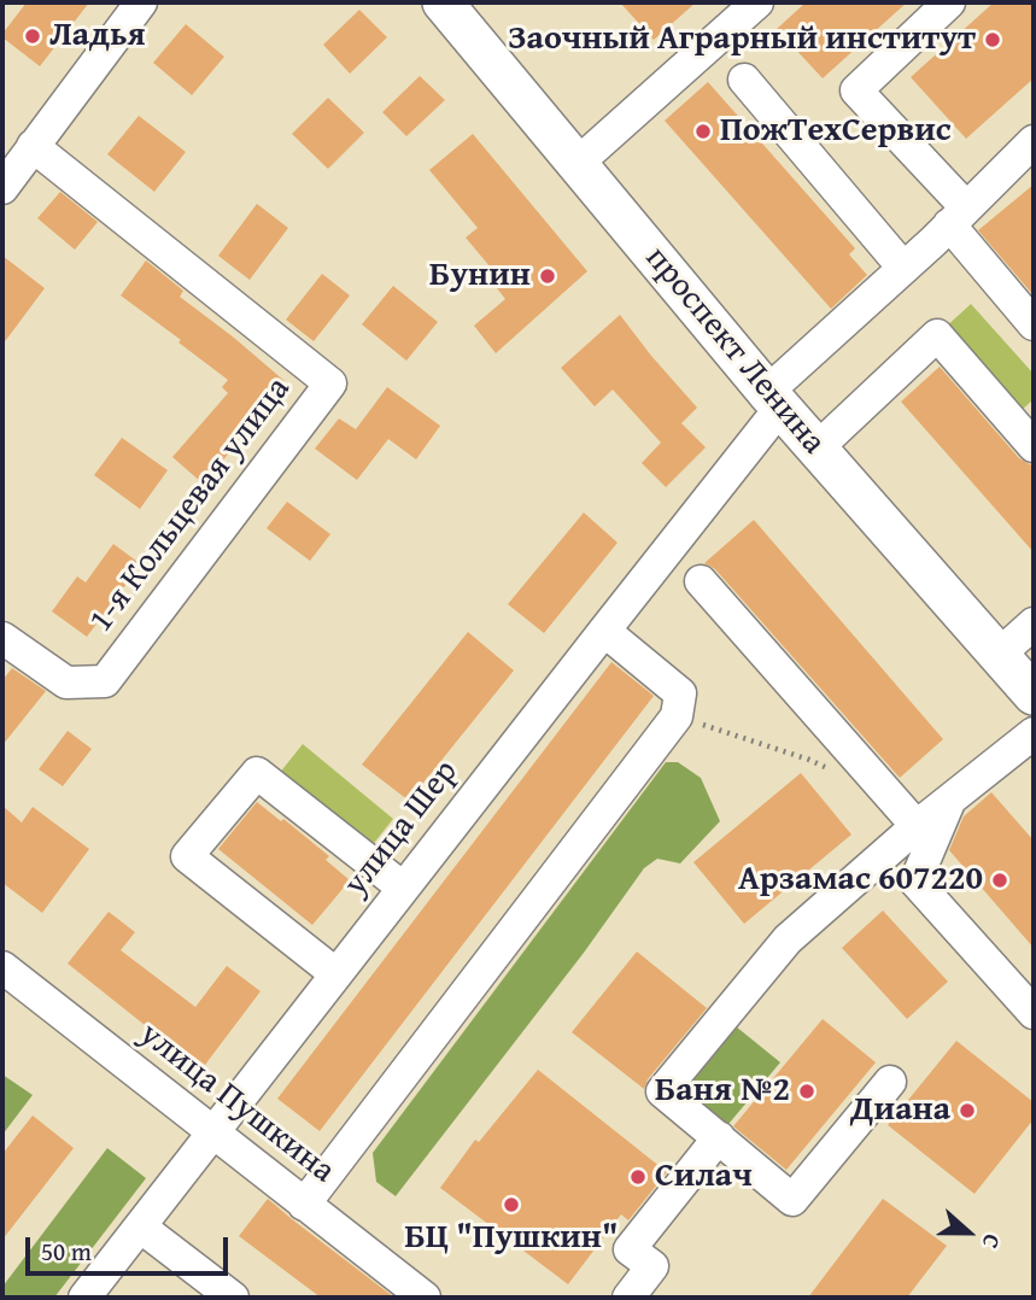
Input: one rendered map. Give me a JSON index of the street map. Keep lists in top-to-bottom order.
{
  "streets": {
    "main road": ["проспект Ленина"],
    "street": ["1-я Кольцевая улица", "улица Шер", "улица Пушкина"]
  },
  "crossings": [
    ["проспект Ленина", "улица Шер"],
    ["улица Шер", "улица Пушкина"]
  ],
  "places": [
    "Ладья",
    "Заочный Аграрный институт",
    "ПожТехСервис",
    "Бунин",
    "Арзамас 607220",
    "Баня №2",
    "Диана",
    "Силач",
    "БЦ \"Пушкин\""
  ],
  "scale_bar": "50 m",
  "north": "right"
}
